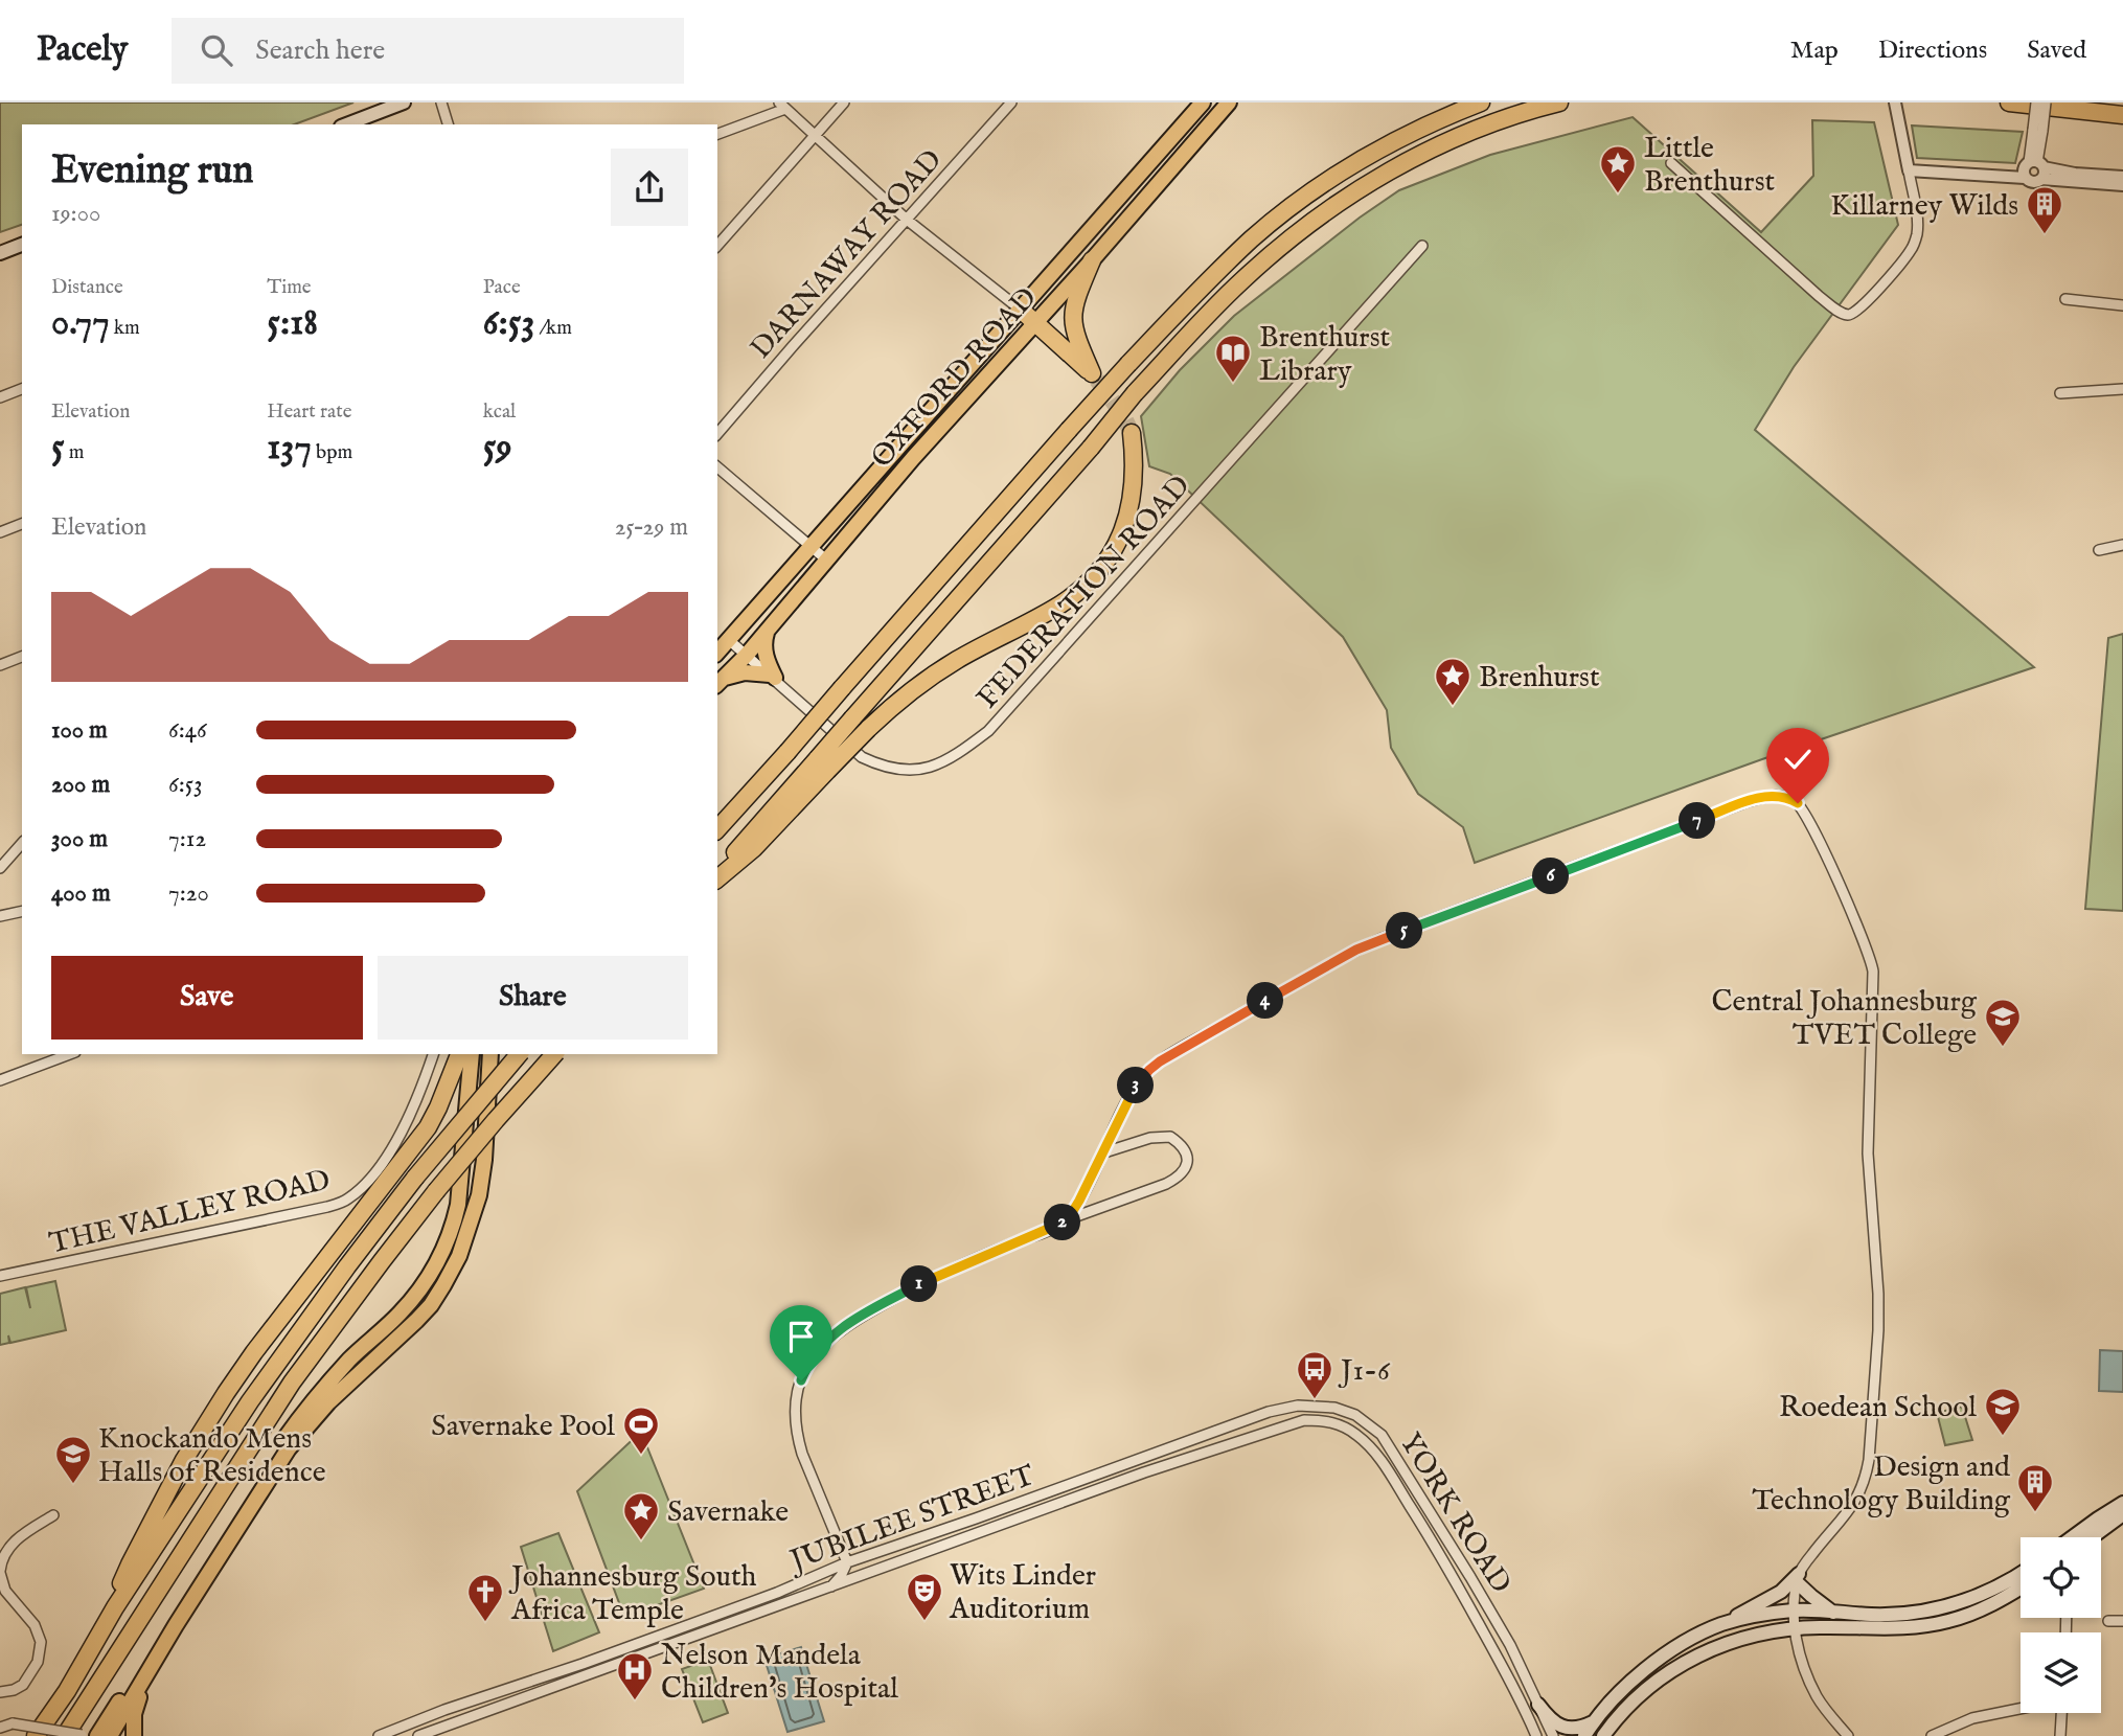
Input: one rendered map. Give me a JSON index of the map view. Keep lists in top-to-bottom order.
{
  "streets": {
    "main road": ["OXFORD ROAD"],
    "street": [
      "DARNAWAY ROAD",
      "FEDERATION ROAD",
      "THE VALLEY ROAD",
      "YORK ROAD",
      "JUBILEE STREET"
    ]
  },
  "crossings": [
    ["OXFORD ROAD", "FEDERATION ROAD"],
    ["YORK ROAD", "JUBILEE STREET"]
  ],
  "places": {
    "place": ["Little Brenthurst", "Brenhurst", "Savernake"],
    "building": ["Killarney Wilds", "Design and Technology Building"],
    "library": ["Brenthurst Library"],
    "school or university": ["Central Johannesburg TVET College", "Roedean School", "Knockando Mens Halls of Residence"],
    "bus stop": ["J1-6"],
    "sports": ["Savernake Pool"],
    "theatre": ["Wits Linder Auditorium"],
    "church": ["Johannesburg South Africa Temple"],
    "hospital": ["Nelson Mandela Children's Hospital"]
  },
  "page": {
    "header": "Pacely",
    "search": "Search here",
    "nav": ["Map", "Directions", "Saved"],
    "heading": ["Evening run", "19:00"],
    "stats": [
      ["Distance", "0.77 km"],
      ["Time", "5:18"],
      ["Pace", "6:53 /km"],
      ["Elevation", "5 m"],
      ["Heart rate", "137 bpm"],
      ["kcal", "59"]
    ],
    "chart": ["Elevation", "25–29 m"],
    "list": [
      {
        "name": "100 m",
        "note": "6:46"
      },
      {
        "name": "200 m",
        "note": "6:53"
      },
      {
        "name": "300 m",
        "note": "7:12"
      },
      {
        "name": "400 m",
        "note": "7:20"
      }
    ],
    "pins": [
      "7",
      "6",
      "5",
      "4",
      "3",
      "2",
      "1"
    ],
    "buttons": ["Save", "Share"]
  }
}
